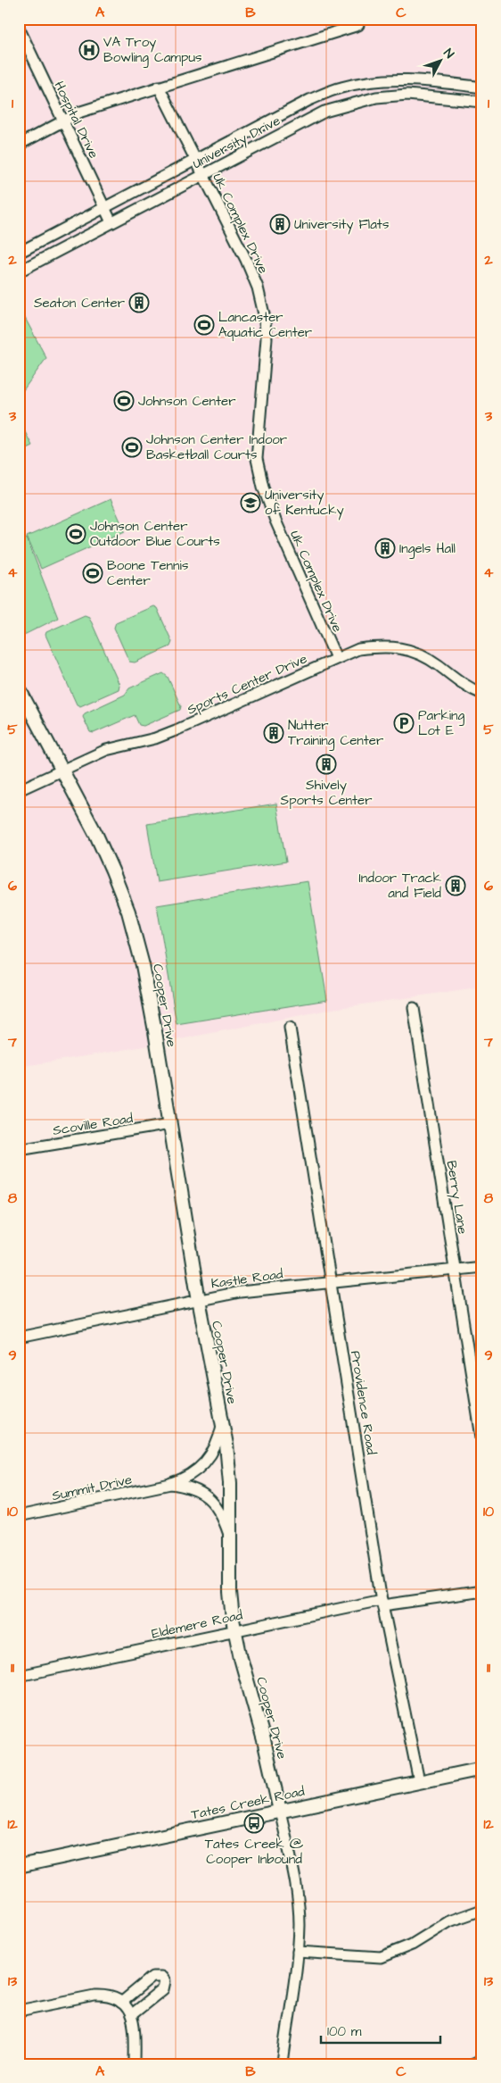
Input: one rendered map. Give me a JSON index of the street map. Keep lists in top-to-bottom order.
{
  "streets": {
    "main road": ["Cooper Drive", "Tates Creek Road"],
    "street": [
      "Hospital Drive",
      "University Drive",
      "Uk Complex Drive",
      "Sports Center Drive",
      "Scoville Road",
      "Berry Lane",
      "Kastle Road",
      "Providence Road",
      "Summit Drive",
      "Eldemere Road"
    ]
  },
  "crossings": [
    ["Hospital Drive", "University Drive"],
    ["University Drive", "Uk Complex Drive"],
    ["Uk Complex Drive", "Sports Center Drive"],
    ["Sports Center Drive", "Cooper Drive"],
    ["Cooper Drive", "Scoville Road"],
    ["Cooper Drive", "Kastle Road"],
    ["Cooper Drive", "Summit Drive"],
    ["Cooper Drive", "Eldemere Road"],
    ["Cooper Drive", "Tates Creek Road"],
    ["Berry Lane", "Kastle Road"],
    ["Kastle Road", "Providence Road"],
    ["Providence Road", "Eldemere Road"],
    ["Providence Road", "Tates Creek Road"]
  ],
  "places": {
    "hospital": ["VA Troy Bowling Campus"],
    "building": [
      "University Flats",
      "Seaton Center",
      "Ingels Hall",
      "Nutter Training Center",
      "Shively Sports Center",
      "Indoor Track and Field"
    ],
    "sports": [
      "Lancaster Aquatic Center",
      "Johnson Center",
      "Johnson Center Indoor Basketball Courts",
      "Johnson Center Outdoor Blue Courts",
      "Boone Tennis Center"
    ],
    "school or university": ["University of Kentucky"],
    "parking": ["Parking Lot E"],
    "bus stop": ["Tates Creek @ Cooper Inbound"]
  },
  "scale_bar": "100 m",
  "north": "top right",
  "grid": {
    "columns": ["A", "B", "C"],
    "rows": [
      "1",
      "2",
      "3",
      "4",
      "5",
      "6",
      "7",
      "8",
      "9",
      "10",
      "11",
      "12",
      "13"
    ]
  }
}
